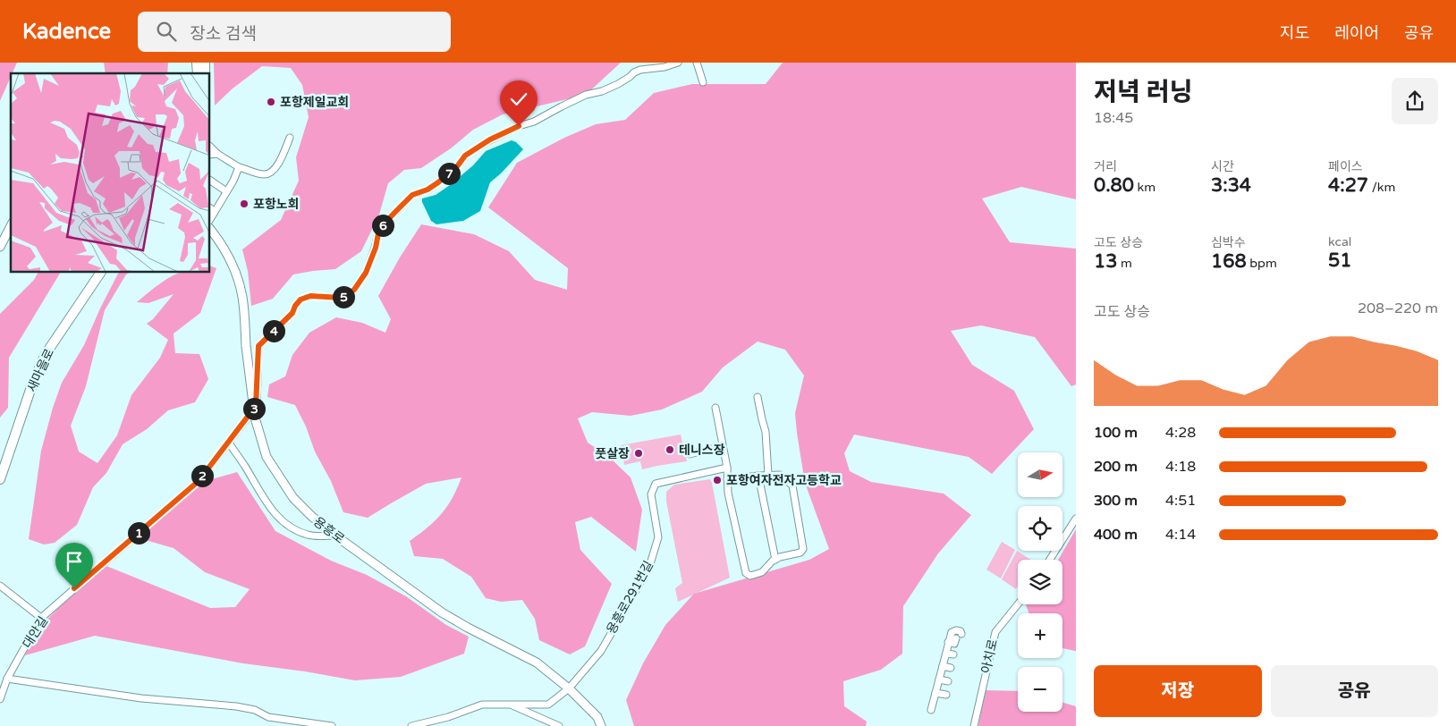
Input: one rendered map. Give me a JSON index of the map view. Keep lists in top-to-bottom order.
{
  "streets": {
    "main road": ["새마을로", "용흥로"],
    "street": ["용흥로291번길", "대안길", "아치로"]
  },
  "crossings": [
    ["용흥로", "용흥로291번길"]
  ],
  "places": [
    "포항제일교회",
    "포항노회",
    "테니스장",
    "풋살장",
    "포항여자전자고등학교"
  ],
  "north": "right",
  "page": {
    "header": "Kadence",
    "search": "장소 검색",
    "nav": ["지도", "레이어", "공유"],
    "heading": ["저녁 러닝", "18:45"],
    "stats": [
      ["거리", "0.80 km"],
      ["시간", "3:34"],
      ["페이스", "4:27 /km"],
      ["고도 상승", "13 m"],
      ["심박수", "168 bpm"],
      ["kcal", "51"]
    ],
    "pins": [
      "7",
      "6",
      "5",
      "4",
      "3",
      "2",
      "1"
    ],
    "chart": ["고도 상승", "208–220 m"],
    "list": [
      {
        "name": "100 m",
        "note": "4:28"
      },
      {
        "name": "200 m",
        "note": "4:18"
      },
      {
        "name": "300 m",
        "note": "4:51"
      },
      {
        "name": "400 m",
        "note": "4:14"
      }
    ],
    "map_buttons": ["+", "−"],
    "buttons": ["저장", "공유"]
  }
}
